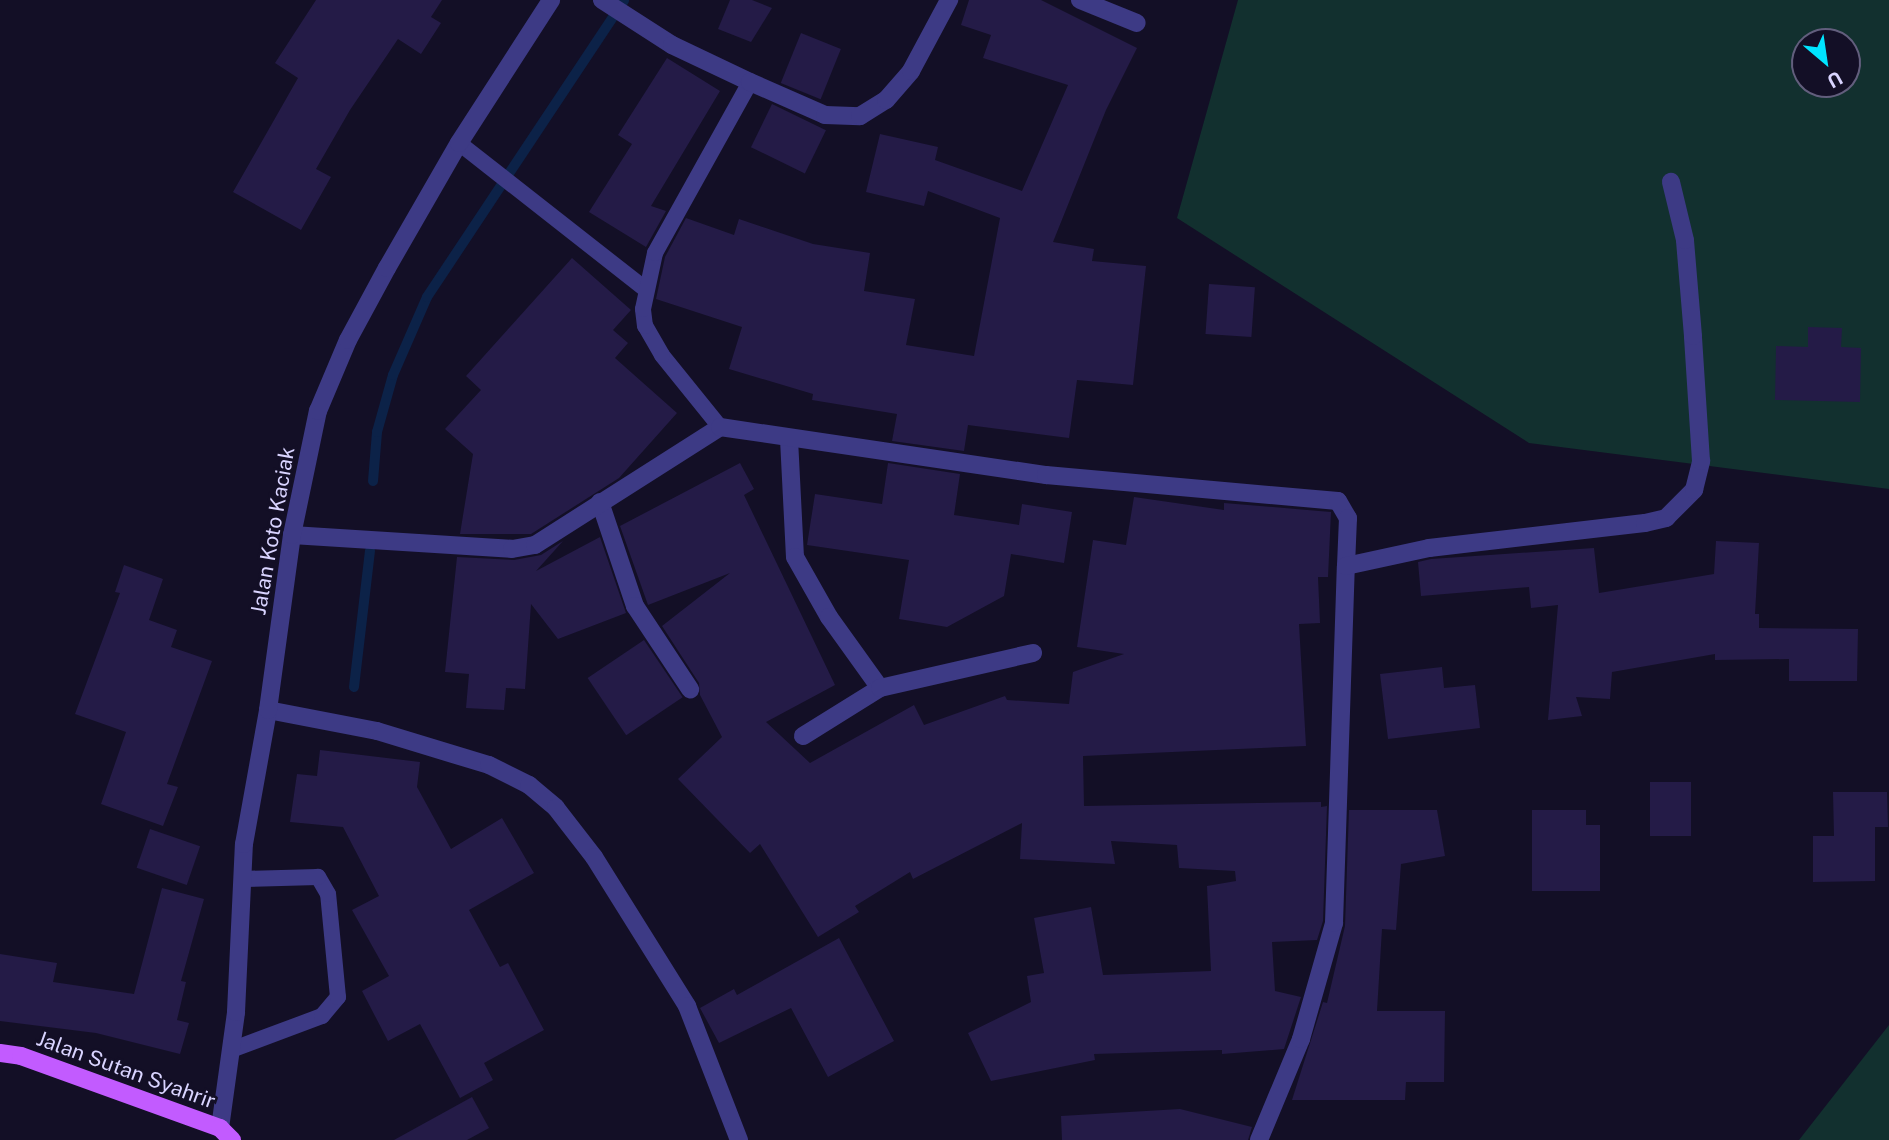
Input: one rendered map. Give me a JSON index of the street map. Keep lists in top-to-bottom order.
{
  "streets": {
    "main road": ["Jalan Sutan Syahrir"],
    "street": ["Jalan Koto Kaciak"]
  },
  "crossings": [
    ["Jalan Koto Kaciak", "Jalan Sutan Syahrir"]
  ],
  "north": "bottom right"
}
